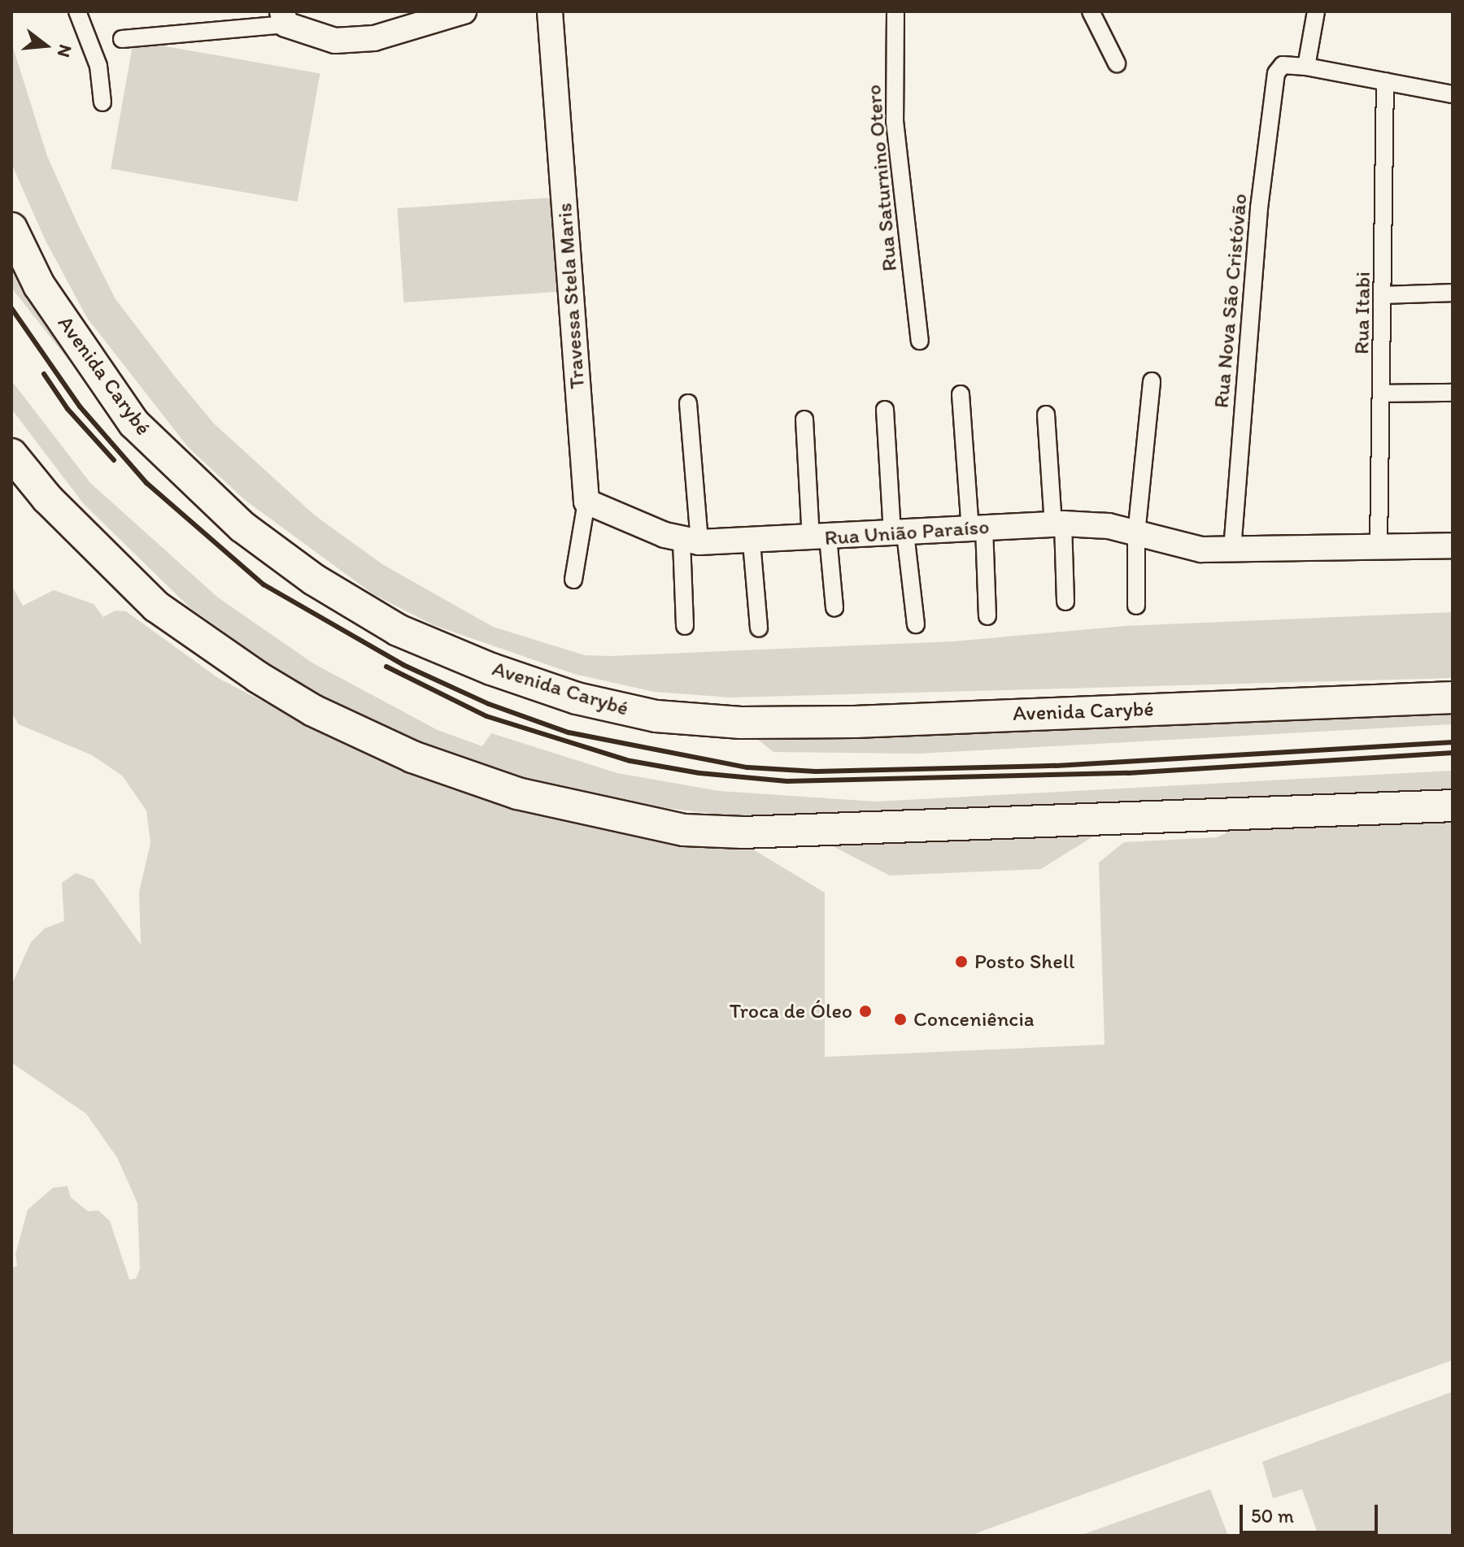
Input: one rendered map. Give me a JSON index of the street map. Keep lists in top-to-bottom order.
{
  "streets": {
    "highway": ["Avenida Carybé"],
    "street": [
      "Rua Saturnino Otero",
      "Travessa Stela Maris",
      "Rua Nova São Cristóvão",
      "Rua Itabi",
      "Rua União Paraíso"
    ]
  },
  "crossings": [
    ["Travessa Stela Maris", "Rua União Paraíso"],
    ["Rua Nova São Cristóvão", "Rua União Paraíso"],
    ["Rua Itabi", "Rua União Paraíso"]
  ],
  "places": ["Posto Shell", "Troca de Óleo", "Conceniência"],
  "scale_bar": "50 m",
  "north": "right"
}
